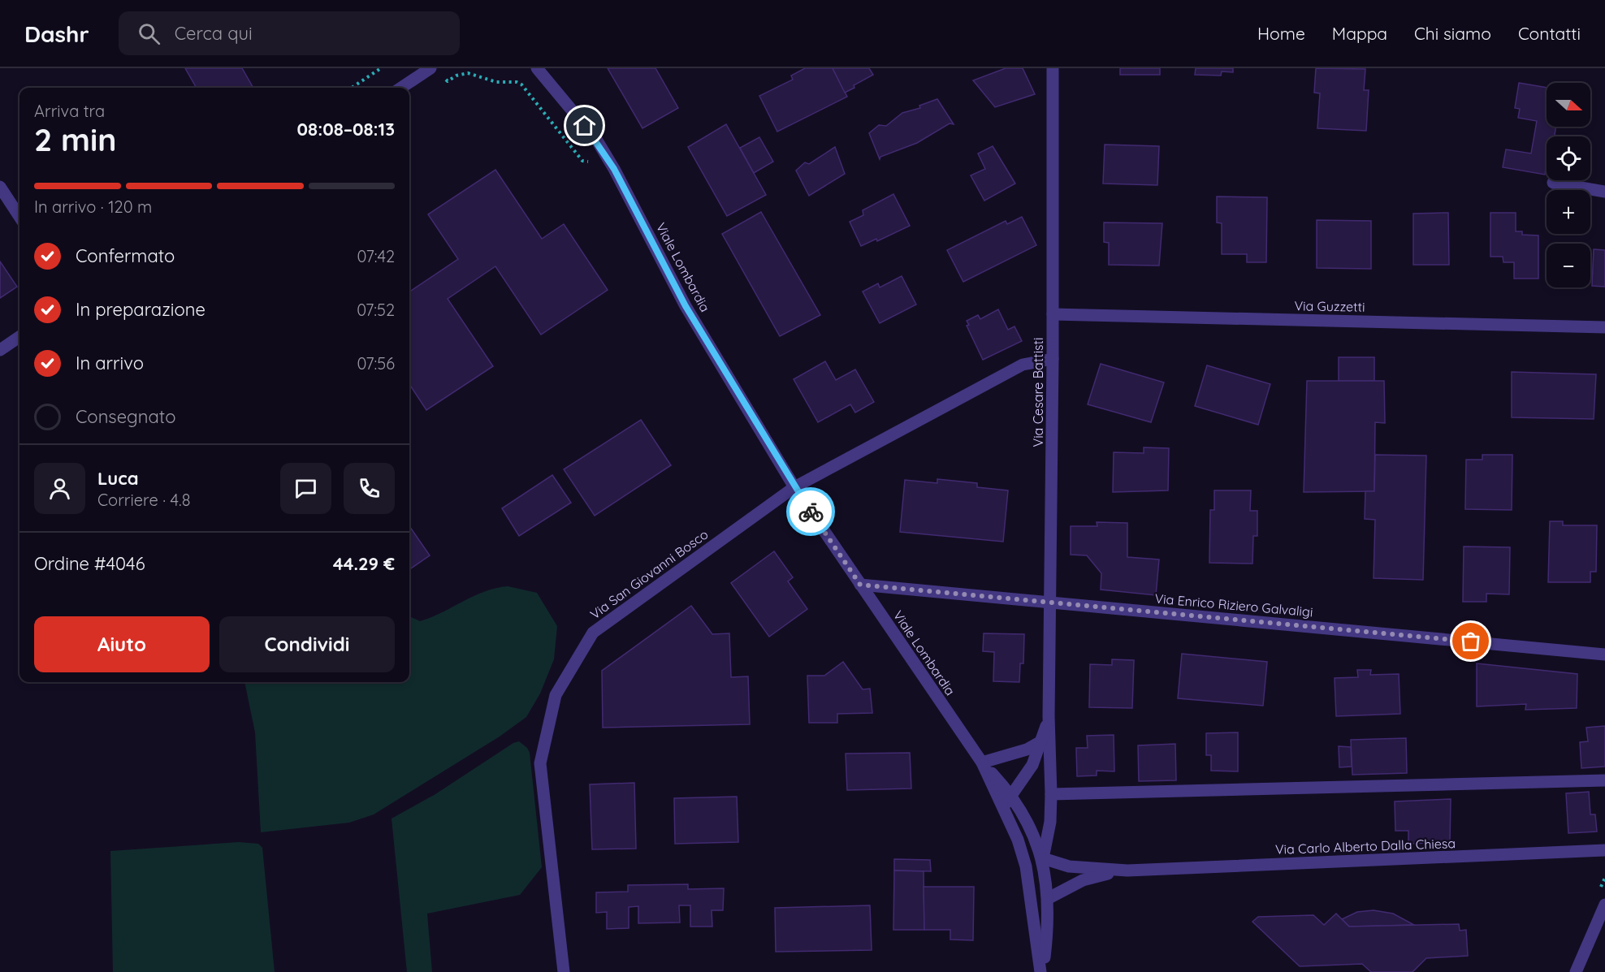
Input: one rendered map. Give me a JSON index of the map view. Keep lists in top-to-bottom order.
{
  "streets": {
    "street": [
      "Viale Lombardia",
      "Via Guzzetti",
      "Via Cesare Battisti",
      "Via San Giovanni Bosco",
      "Via Enrico Riziero Galvaligi",
      "Via Carlo Alberto Dalla Chiesa"
    ]
  },
  "crossings": [
    ["Viale Lombardia", "Via Cesare Battisti"],
    ["Viale Lombardia", "Via San Giovanni Bosco"],
    ["Viale Lombardia", "Via Enrico Riziero Galvaligi"],
    ["Viale Lombardia", "Via Carlo Alberto Dalla Chiesa"],
    ["Via Guzzetti", "Via Cesare Battisti"],
    ["Via Cesare Battisti", "Via Enrico Riziero Galvaligi"],
    ["Via Cesare Battisti", "Via Carlo Alberto Dalla Chiesa"]
  ],
  "north": "right",
  "page": {
    "header": "Dashr",
    "search": "Cerca qui",
    "nav": [
      "Home",
      "Mappa",
      "Chi siamo",
      "Contatti"
    ],
    "map_buttons": ["+", "−"],
    "heading": ["2 min", "Arriva tra", "08:08–08:13"],
    "panel": [
      "Luca",
      "Corriere · 4.8",
      "Ordine #4046",
      "44.29 €"
    ],
    "bar": "In arrivo · 120 m",
    "list": [
      ["Confermato", "07:42"],
      ["In preparazione", "07:52"],
      ["In arrivo", "07:56"],
      "Consegnato"
    ],
    "buttons": ["Aiuto", "Condividi"]
  }
}
